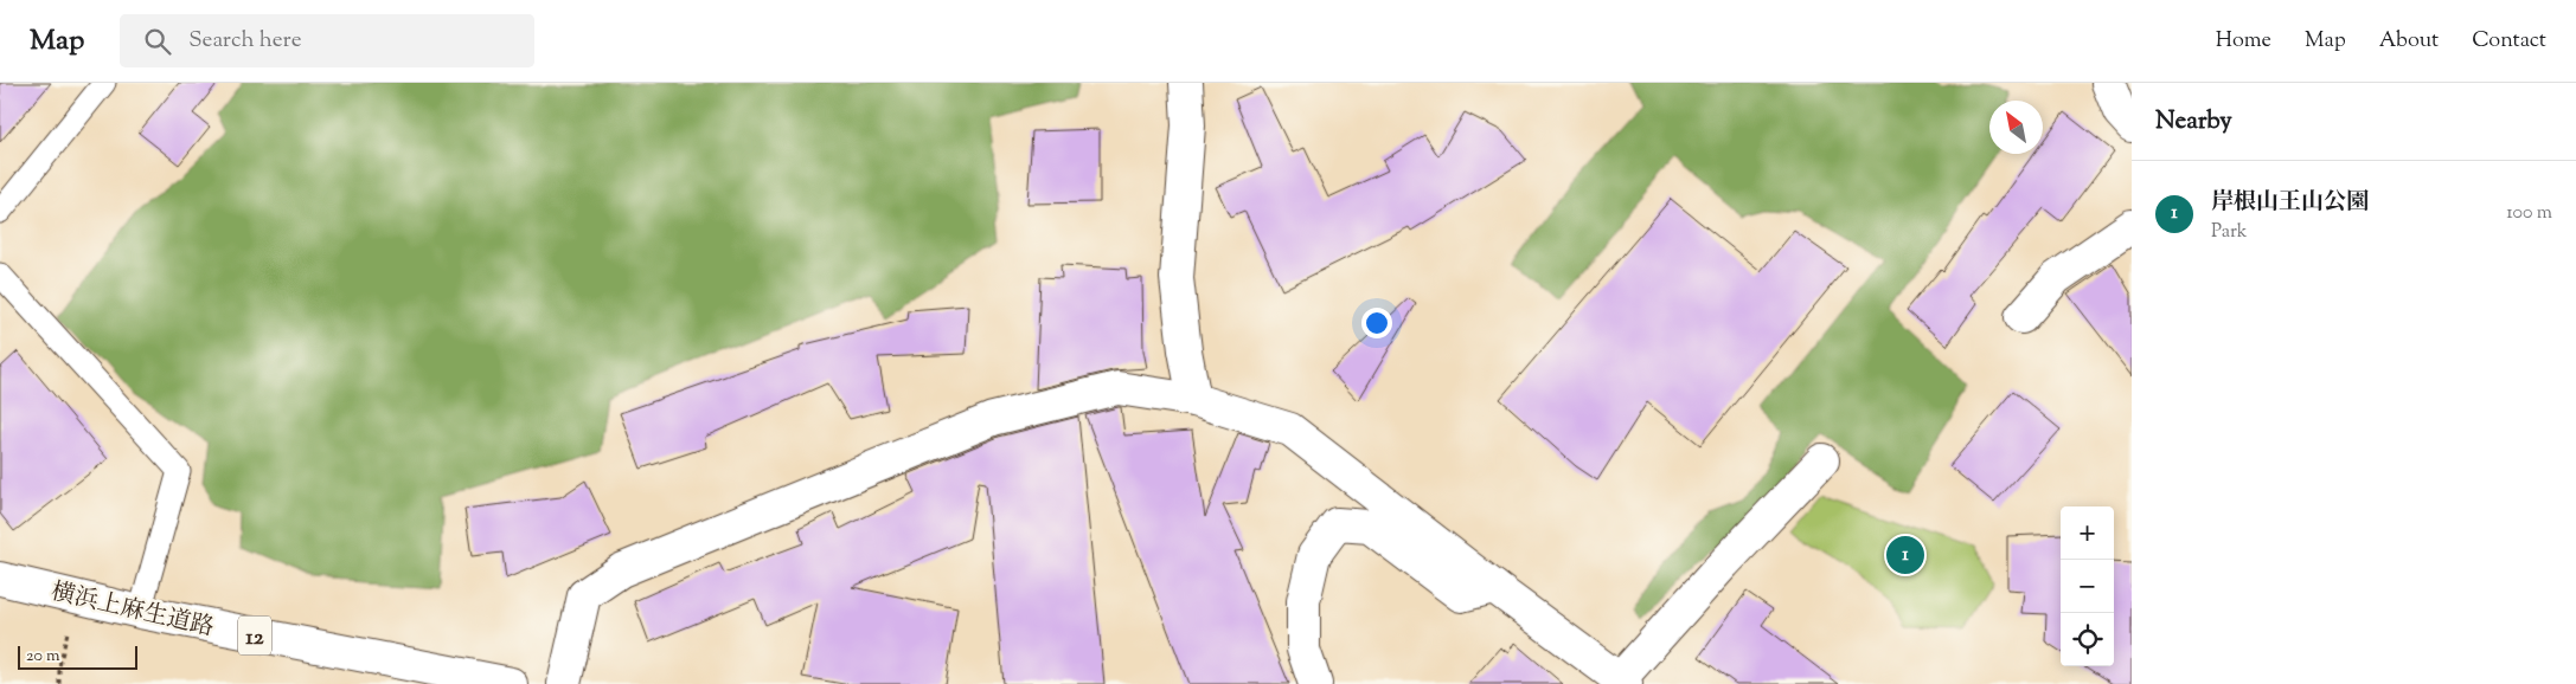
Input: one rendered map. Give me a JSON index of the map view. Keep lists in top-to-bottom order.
{
  "streets": {
    "street": ["横浜上麻生道路", "12"]
  },
  "scale_bar": "20 m",
  "north": "top left",
  "page": {
    "header": "Map",
    "search": "Search here",
    "nav": [
      "Home",
      "Map",
      "About",
      "Contact"
    ],
    "heading": "Nearby",
    "list": [
      {
        "mark": "1",
        "name": "岸根山王山公園",
        "note": "Park",
        "value": "100 m"
      }
    ],
    "map_buttons": ["+", "−"],
    "pins": "1",
    "scale": "20 m"
  }
}
